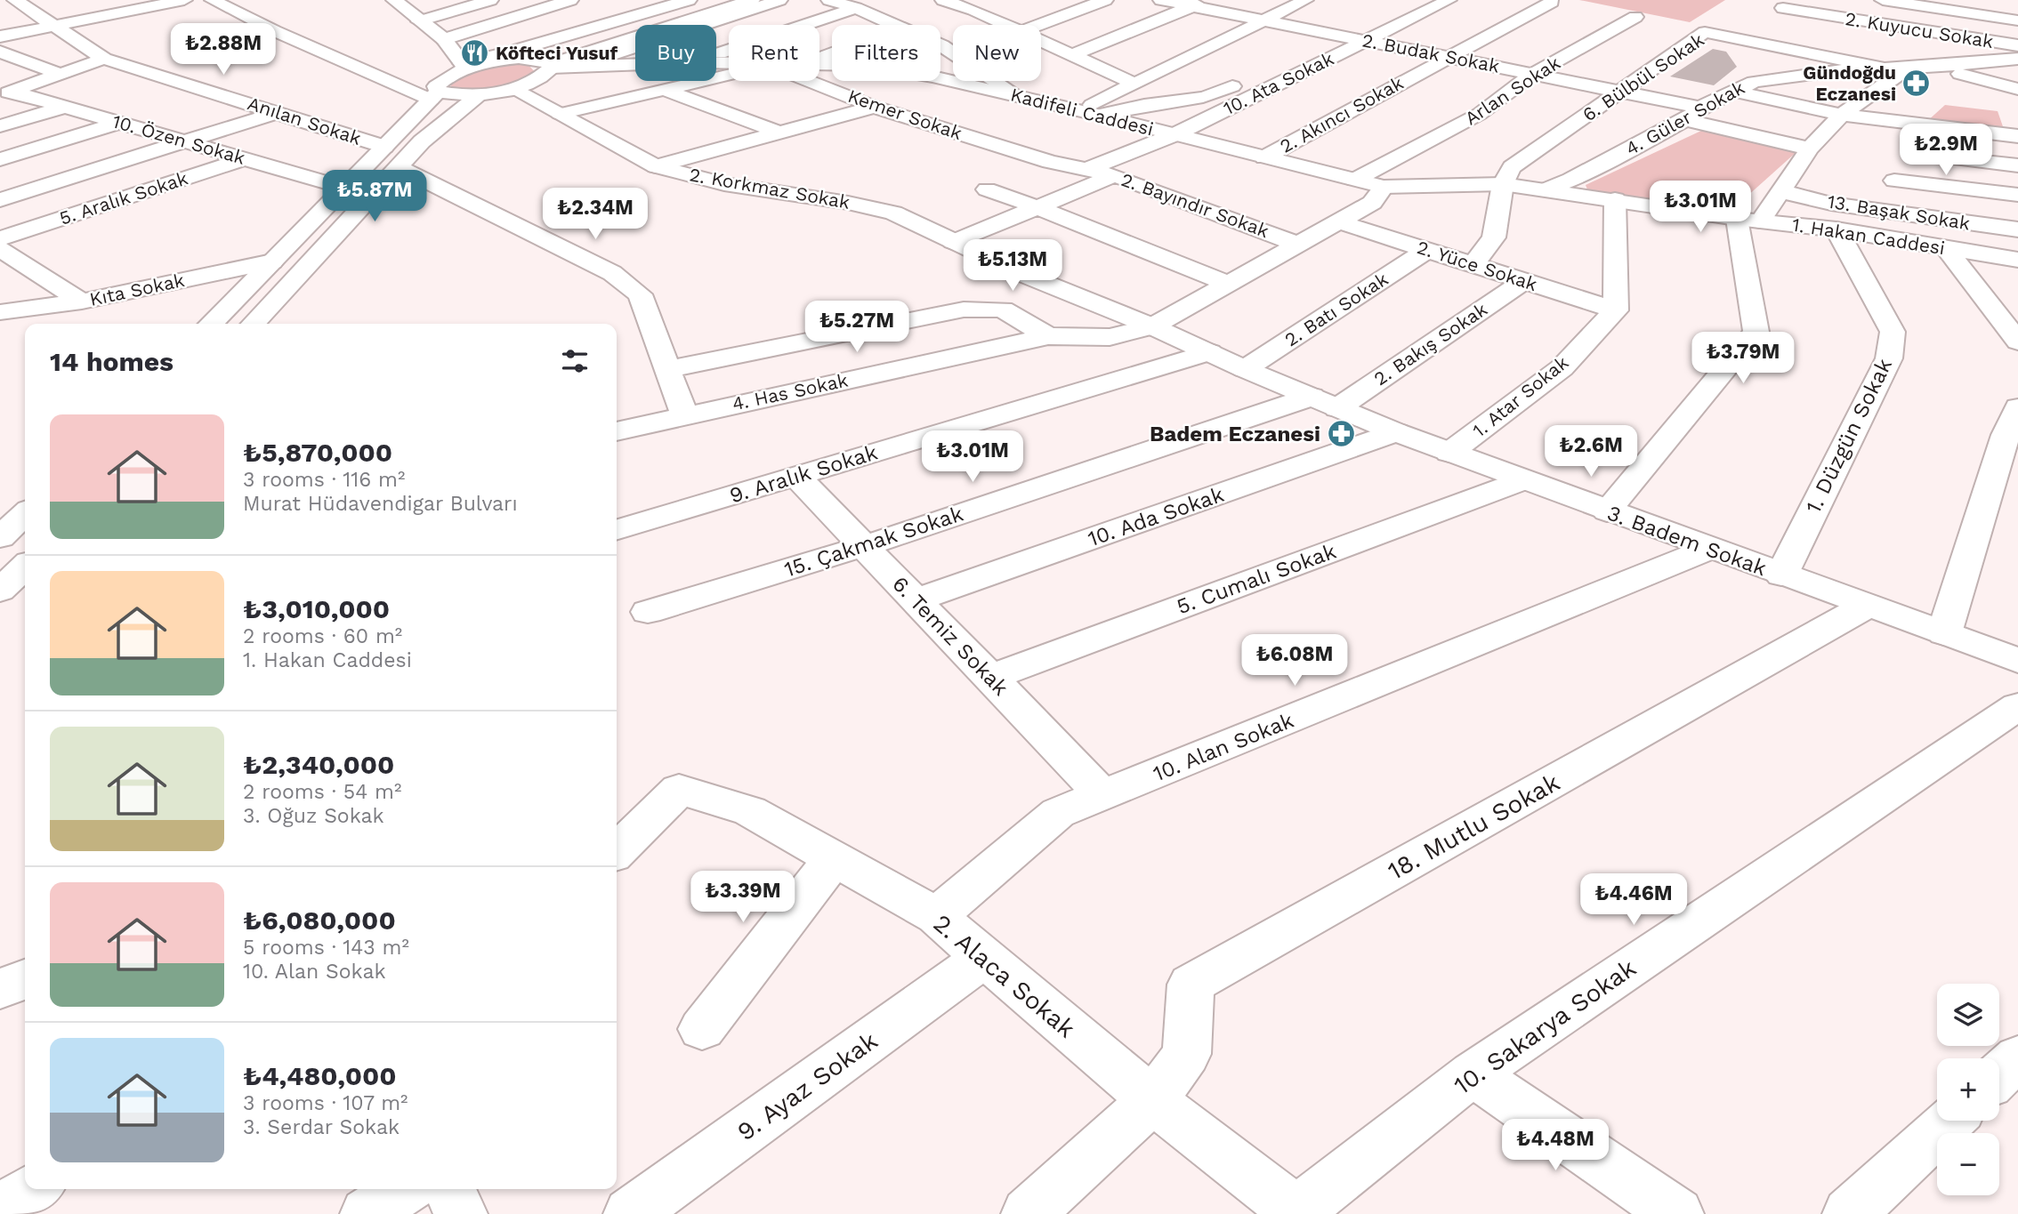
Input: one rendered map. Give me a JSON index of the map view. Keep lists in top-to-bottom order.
{
  "streets": {
    "street": [
      "2. Kuyucu Sokak",
      "2. Budak Sokak",
      "6. Bülbül Sokak",
      "10. Ata Sokak",
      "Arlan Sokak",
      "Kadifeli Caddesi",
      "Kemer Sokak",
      "2. Akıncı Sokak",
      "4. Güler Sokak",
      "Anılan Sokak",
      "10. Özen Sokak",
      "2. Korkmaz Sokak",
      "5. Aralık Sokak",
      "2. Bayındır Sokak",
      "13. Başak Sokak",
      "1. Hakan Caddesi",
      "2. Yüce Sokak",
      "Kıta Sokak",
      "2. Batı Sokak",
      "2. Bakış Sokak",
      "4. Has Sokak",
      "1. Atar Sokak",
      "1. Düzgün Sokak",
      "9. Aralık Sokak",
      "10. Ada Sokak",
      "3. Badem Sokak",
      "15. Çakmak Sokak",
      "5. Cumalı Sokak",
      "6. Temiz Sokak",
      "10. Alan Sokak",
      "18. Mutlu Sokak",
      "2. Alaca Sokak",
      "10. Sakarya Sokak",
      "9. Ayaz Sokak"
    ]
  },
  "crossings": [
    ["2. Kuyucu Sokak", "4. Güler Sokak"],
    ["2. Budak Sokak", "6. Bülbül Sokak"],
    ["2. Budak Sokak", "10. Ata Sokak"],
    ["2. Budak Sokak", "Arlan Sokak"],
    ["2. Budak Sokak", "2. Akıncı Sokak"],
    ["2. Budak Sokak", "4. Güler Sokak"],
    ["6. Bülbül Sokak", "4. Güler Sokak"],
    ["6. Bülbül Sokak", "1. Hakan Caddesi"],
    ["10. Ata Sokak", "Kadifeli Caddesi"],
    ["10. Ata Sokak", "Kemer Sokak"],
    ["Arlan Sokak", "Kadifeli Caddesi"],
    ["Kadifeli Caddesi", "2. Akıncı Sokak"],
    ["Kadifeli Caddesi", "1. Hakan Caddesi"],
    ["Kadifeli Caddesi", "4. Has Sokak"],
    ["Kemer Sokak", "2. Bayındır Sokak"],
    ["4. Güler Sokak", "1. Hakan Caddesi"],
    ["10. Özen Sokak", "5. Aralık Sokak"],
    ["2. Korkmaz Sokak", "2. Bayındır Sokak"],
    ["2. Korkmaz Sokak", "3. Badem Sokak"],
    ["2. Bayındır Sokak", "4. Has Sokak"],
    ["2. Bayındır Sokak", "3. Badem Sokak"],
    ["1. Hakan Caddesi", "4. Has Sokak"],
    ["1. Hakan Caddesi", "1. Düzgün Sokak"],
    ["2. Yüce Sokak", "2. Batı Sokak"],
    ["2. Yüce Sokak", "2. Bakış Sokak"],
    ["2. Yüce Sokak", "4. Has Sokak"],
    ["2. Yüce Sokak", "1. Atar Sokak"],
    ["2. Batı Sokak", "3. Badem Sokak"],
    ["2. Bakış Sokak", "3. Badem Sokak"],
    ["2. Bakış Sokak", "15. Çakmak Sokak"],
    ["4. Has Sokak", "3. Badem Sokak"],
    ["1. Atar Sokak", "3. Badem Sokak"],
    ["1. Düzgün Sokak", "3. Badem Sokak"],
    ["9. Aralık Sokak", "3. Badem Sokak"],
    ["9. Aralık Sokak", "6. Temiz Sokak"],
    ["10. Ada Sokak", "3. Badem Sokak"],
    ["10. Ada Sokak", "6. Temiz Sokak"],
    ["3. Badem Sokak", "15. Çakmak Sokak"],
    ["3. Badem Sokak", "5. Cumalı Sokak"],
    ["3. Badem Sokak", "10. Alan Sokak"],
    ["3. Badem Sokak", "18. Mutlu Sokak"],
    ["15. Çakmak Sokak", "6. Temiz Sokak"],
    ["5. Cumalı Sokak", "6. Temiz Sokak"],
    ["6. Temiz Sokak", "10. Alan Sokak"],
    ["10. Alan Sokak", "2. Alaca Sokak"],
    ["18. Mutlu Sokak", "2. Alaca Sokak"],
    ["2. Alaca Sokak", "10. Sakarya Sokak"],
    ["2. Alaca Sokak", "9. Ayaz Sokak"]
  ],
  "places": {
    "restaurant": ["Köfteci Yusuf"],
    "pharmacy": ["Gündoğdu Eczanesi", "Badem Eczanesi"]
  },
  "page": {
    "price": [
      "₺2.88M",
      "₺2.9M",
      "₺5.87M",
      "₺3.01M",
      "₺2.34M",
      "₺5.13M",
      "₺5.27M",
      "₺3.79M",
      "₺2.6M",
      "₺3.01M",
      "₺6.08M",
      "₺3.39M",
      "₺4.46M",
      "₺4.48M"
    ],
    "chip": [
      "Buy",
      "Rent",
      "Filters",
      "New"
    ],
    "heading": "14 homes",
    "list": [
      {
        "name": "₺5,870,000",
        "note": "3 rooms · 116 m² · Murat Hüdavendigar Bulvarı"
      },
      {
        "name": "₺3,010,000",
        "note": "2 rooms · 60 m² · 1. Hakan Caddesi"
      },
      {
        "name": "₺2,340,000",
        "note": "2 rooms · 54 m² · 3. Oğuz Sokak"
      },
      {
        "name": "₺6,080,000",
        "note": "5 rooms · 143 m² · 10. Alan Sokak"
      },
      {
        "name": "₺4,480,000",
        "note": "3 rooms · 107 m² · 3. Serdar Sokak"
      }
    ],
    "map_buttons": ["+", "−"]
  }
}
